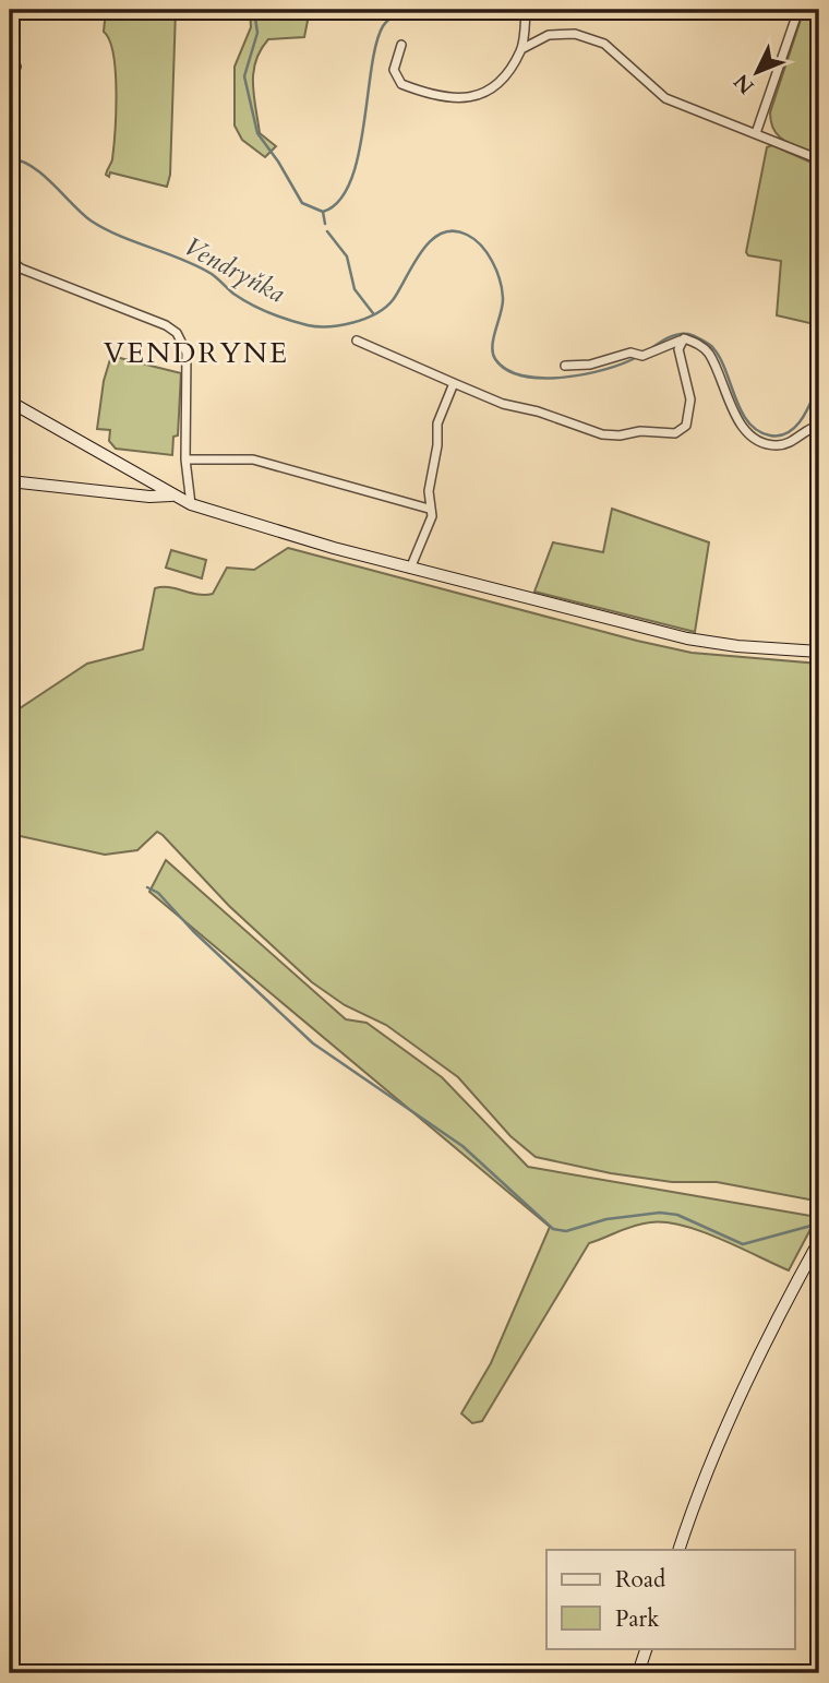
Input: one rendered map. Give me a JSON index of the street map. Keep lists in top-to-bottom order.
{
  "districts": ["VENDRYNE"],
  "water": ["Vendryňka"],
  "legend": ["Road", "Park"],
  "north": "bottom left"
}
